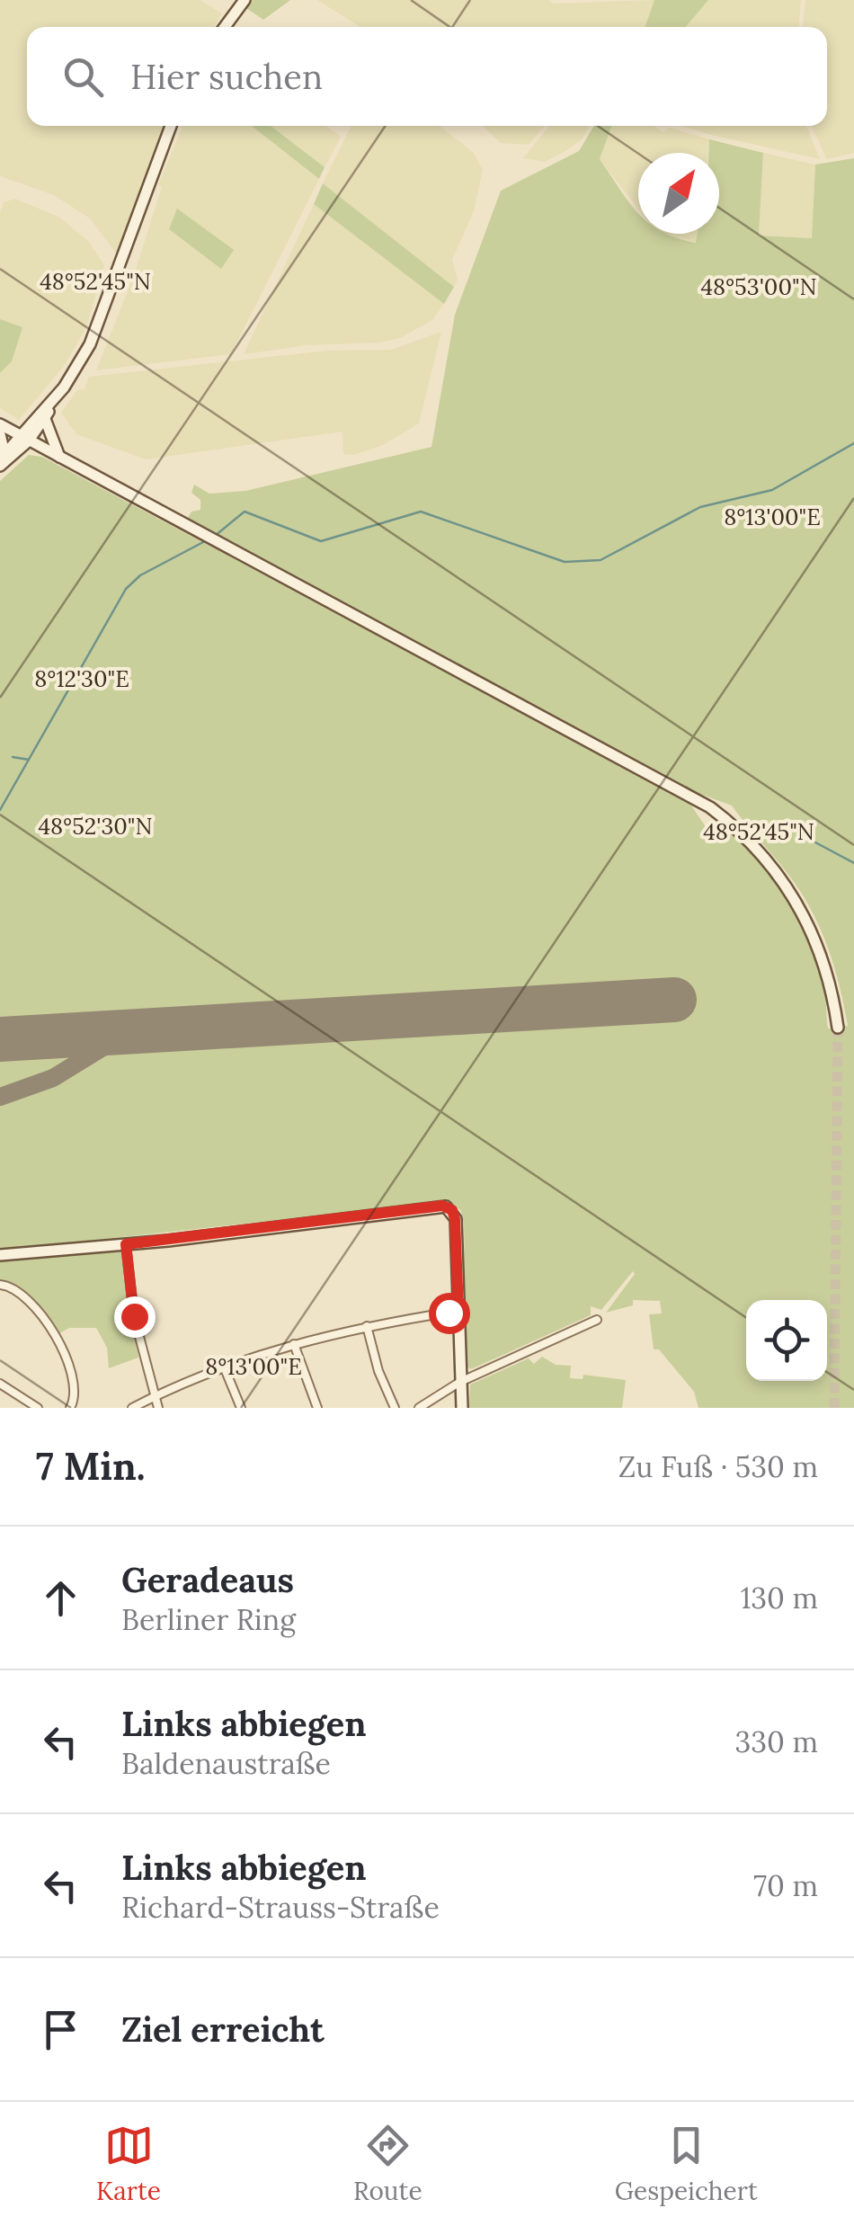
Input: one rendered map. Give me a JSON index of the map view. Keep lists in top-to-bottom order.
{
  "north": "top right",
  "page": {
    "search": "Hier suchen",
    "heading": ["7 Min.", "Zu Fuß · 530 m"],
    "list": [
      ["Geradeaus", "Berliner Ring", "130 m"],
      ["Links abbiegen", "Baldenaustraße", "330 m"],
      ["Links abbiegen", "Richard-Strauss-Straße", "70 m"],
      "Ziel erreicht"
    ],
    "nav": ["Karte", "Route", "Gespeichert"]
  },
  "coordinates": [
    "48°52'45\"N",
    "48°53'00\"N",
    "8°13'00\"E",
    "8°12'30\"E",
    "48°52'30\"N"
  ]
}
